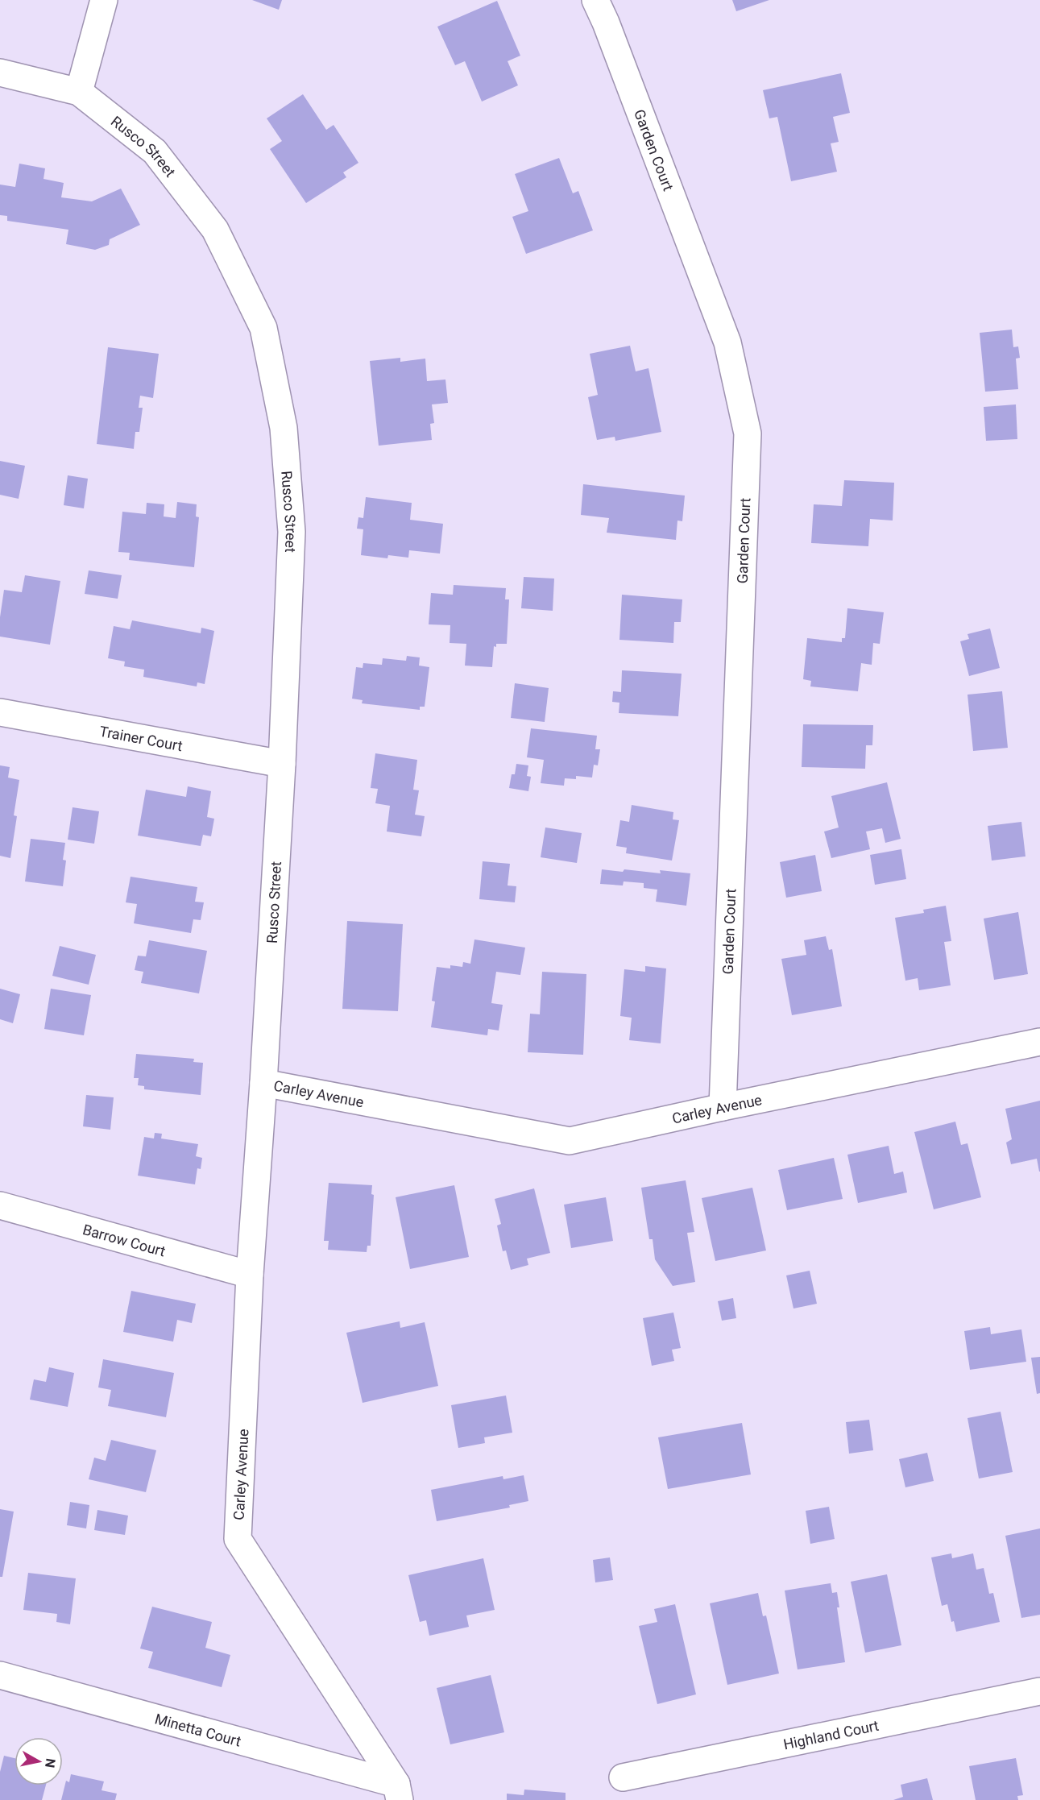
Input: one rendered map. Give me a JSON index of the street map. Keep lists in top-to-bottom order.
{
  "streets": {
    "street": [
      "Rusco Street",
      "Garden Court",
      "Trainer Court",
      "Carley Avenue",
      "Barrow Court",
      "Minetta Court",
      "Highland Court"
    ]
  },
  "crossings": [
    ["Rusco Street", "Trainer Court"],
    ["Rusco Street", "Carley Avenue"],
    ["Garden Court", "Carley Avenue"],
    ["Carley Avenue", "Barrow Court"],
    ["Carley Avenue", "Minetta Court"]
  ],
  "north": "right"
}
